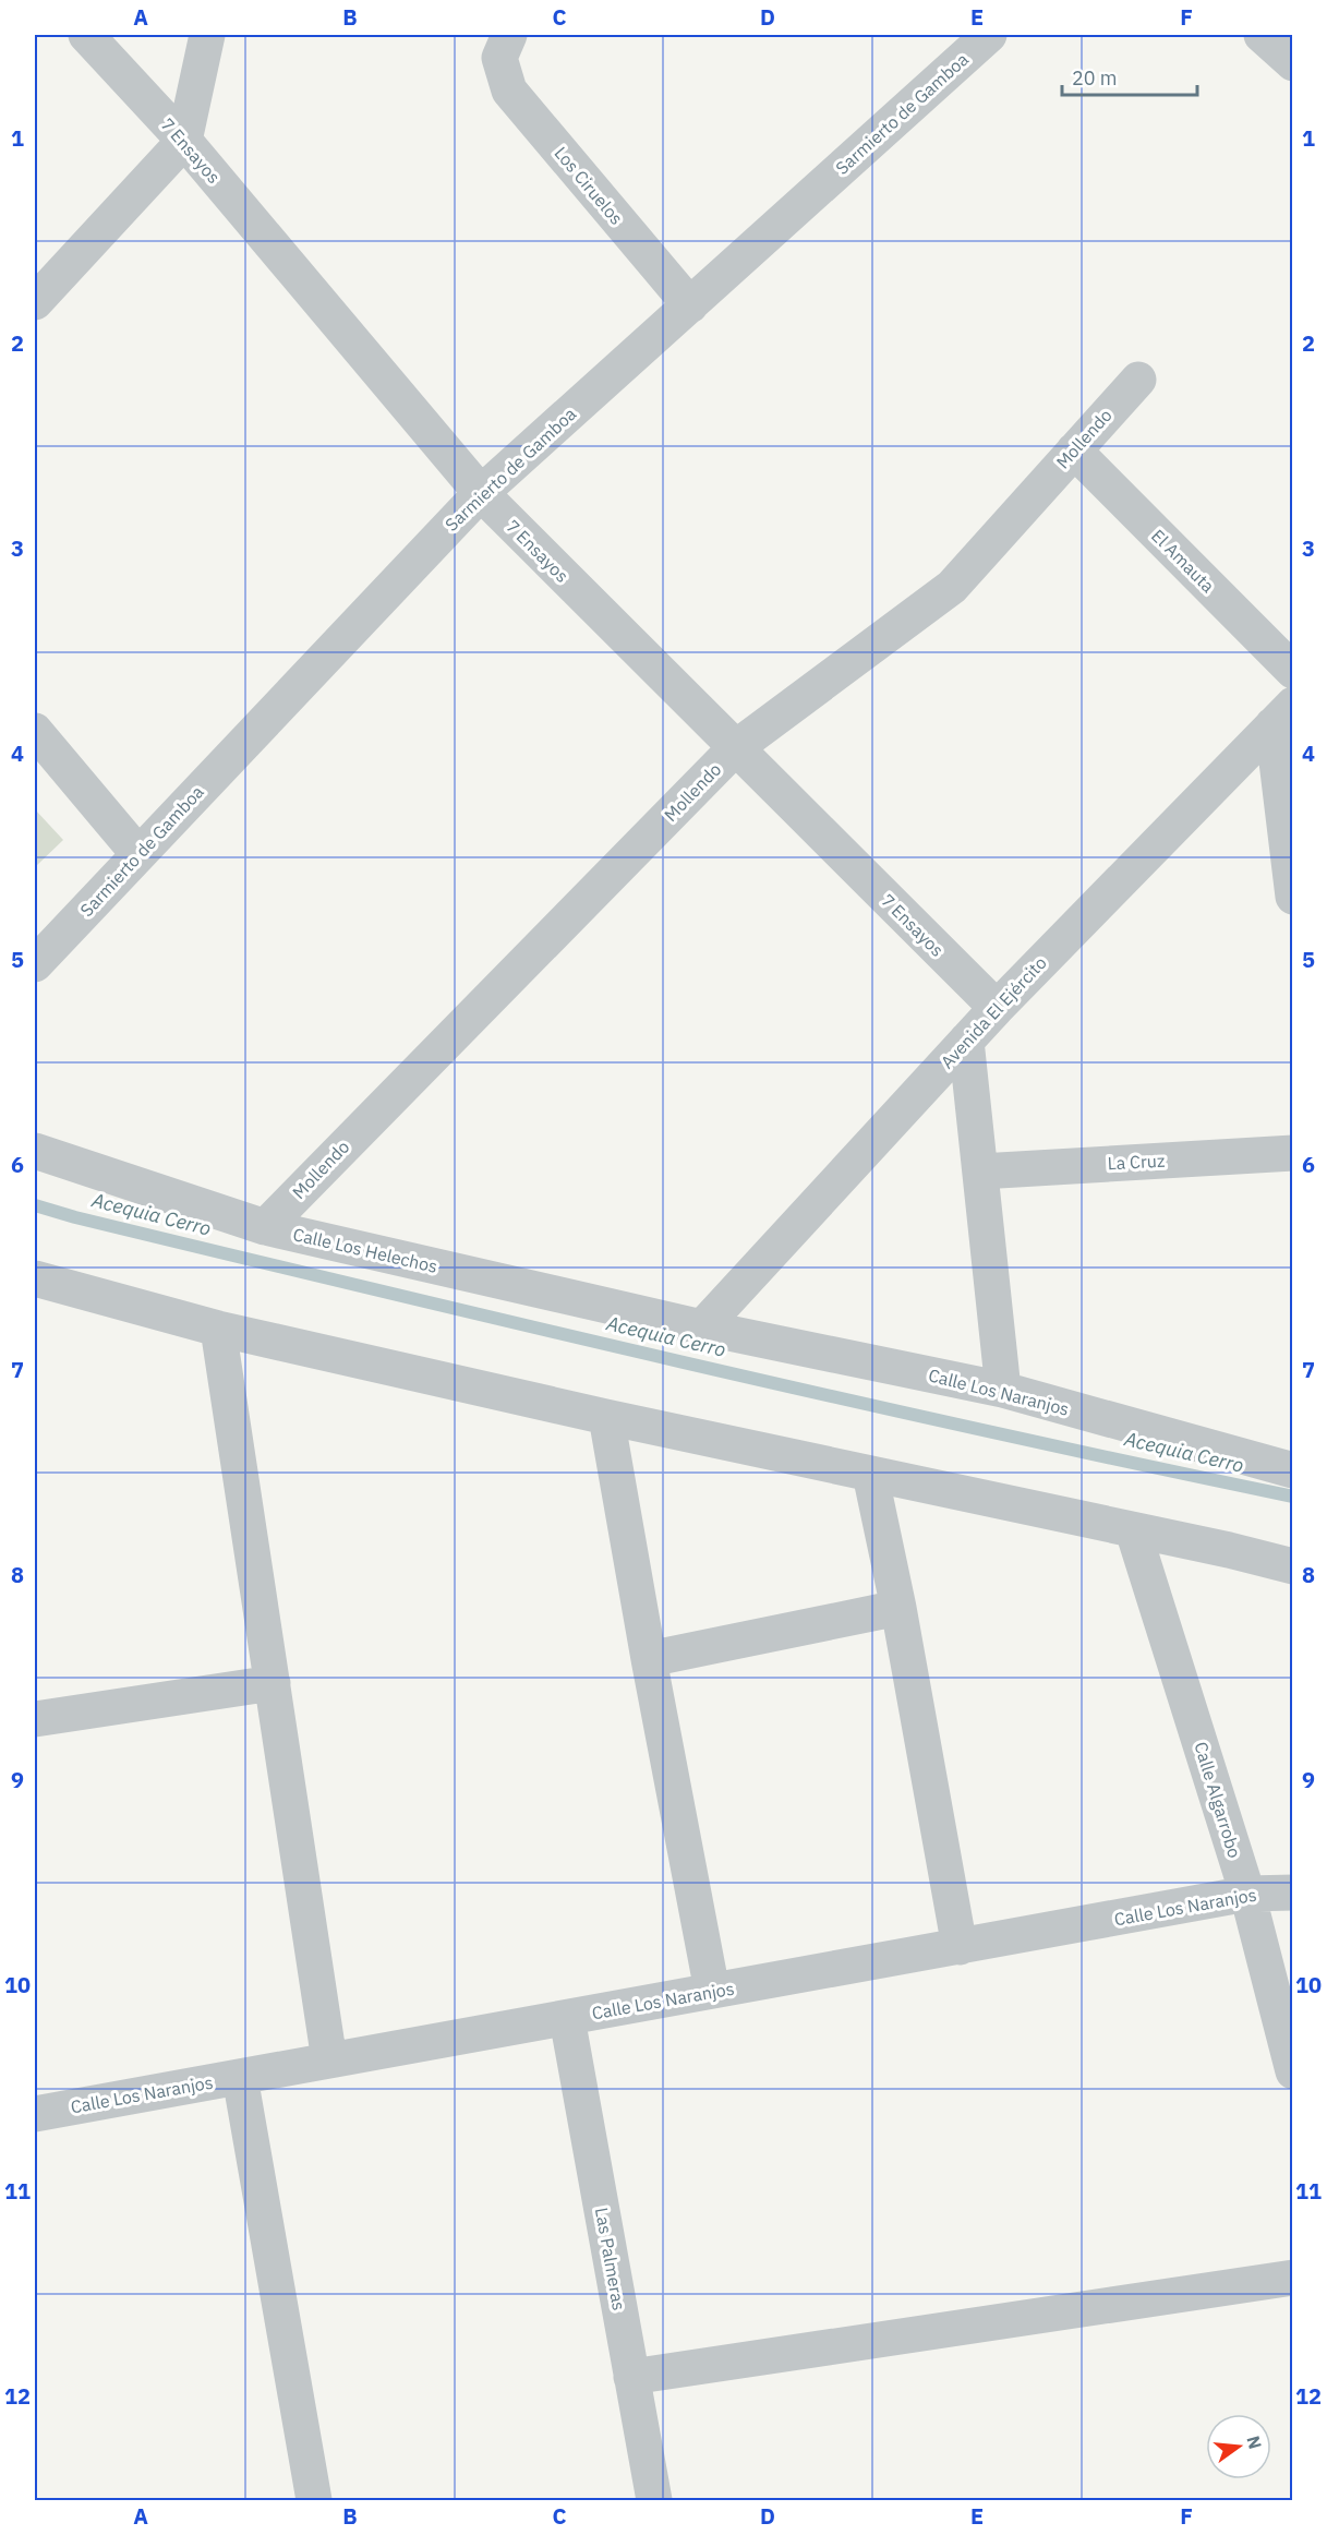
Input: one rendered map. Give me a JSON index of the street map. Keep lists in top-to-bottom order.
{
  "streets": {
    "street": [
      "Sarmierto de Gamboa",
      "7 Ensayos",
      "Los Ciruelos",
      "Mollendo",
      "El Amauta",
      "Avenida El Ejército",
      "La Cruz",
      "Calle Los Helechos",
      "Calle Los Naranjos",
      "Calle Algarrobo",
      "Las Palmeras"
    ]
  },
  "crossings": [
    ["Sarmierto de Gamboa", "7 Ensayos"],
    ["Sarmierto de Gamboa", "Los Ciruelos"],
    ["7 Ensayos", "Mollendo"],
    ["7 Ensayos", "Avenida El Ejército"],
    ["Mollendo", "El Amauta"],
    ["Mollendo", "Calle Los Helechos"],
    ["Avenida El Ejército", "Calle Los Helechos"],
    ["Avenida El Ejército", "Calle Los Naranjos"],
    ["Calle Los Helechos", "Calle Los Naranjos"],
    ["Calle Los Naranjos", "Calle Algarrobo"],
    ["Calle Los Naranjos", "Las Palmeras"]
  ],
  "water": ["Acequia Cerro"],
  "scale_bar": "20 m",
  "north": "right",
  "grid": {
    "columns": [
      "A",
      "B",
      "C",
      "D",
      "E",
      "F"
    ],
    "rows": [
      "1",
      "2",
      "3",
      "4",
      "5",
      "6",
      "7",
      "8",
      "9",
      "10",
      "11",
      "12"
    ]
  }
}
